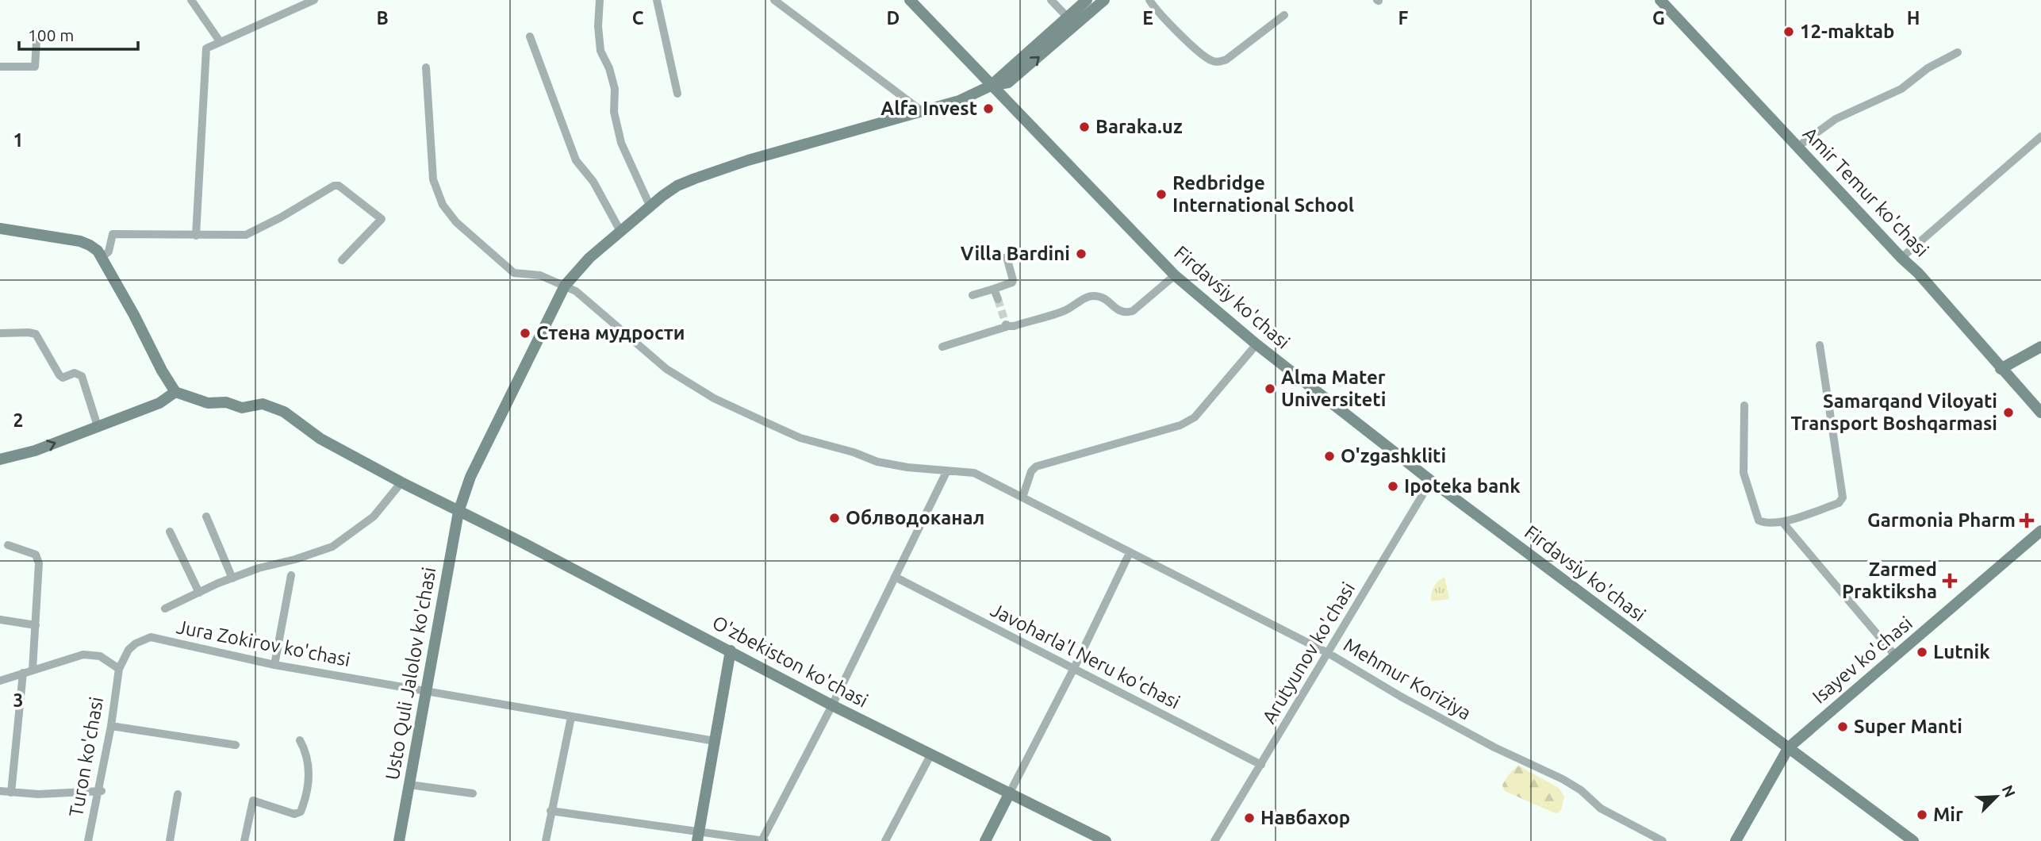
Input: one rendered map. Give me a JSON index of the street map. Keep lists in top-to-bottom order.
{
  "streets": {
    "main road": [
      "Amir Temur ko'chasi",
      "Firdavsiy ko'chasi",
      "Isayev ko'chasi",
      "O'zbekiston ko'chasi",
      "Usto Quli Jalolov ko'chasi"
    ],
    "street": [
      "Jura Zokirov ko'chasi",
      "Arutyunov ko'chasi",
      "Javoharla'l Neru ko'chasi",
      "Mehmur Koriziya",
      "Turon ko'chasi"
    ]
  },
  "crossings": [
    ["Firdavsiy ko'chasi", "Arutyunov ko'chasi"],
    ["Firdavsiy ko'chasi", "Isayev ko'chasi"],
    ["Firdavsiy ko'chasi", "Usto Quli Jalolov ko'chasi"],
    ["Jura Zokirov ko'chasi", "Usto Quli Jalolov ko'chasi"],
    ["Jura Zokirov ko'chasi", "Turon ko'chasi"],
    ["Arutyunov ko'chasi", "Javoharla'l Neru ko'chasi"],
    ["Arutyunov ko'chasi", "Mehmur Koriziya"],
    ["O'zbekiston ko'chasi", "Usto Quli Jalolov ko'chasi"],
    ["Usto Quli Jalolov ko'chasi", "Mehmur Koriziya"]
  ],
  "places": {
    "other": [
      "12-maktab",
      "Alfa Invest",
      "Baraka.uz",
      "Redbridge International School",
      "Villa Bardini",
      "Стена мудрости",
      "Alma Mater Universiteti",
      "Samarqand Viloyati Transport Boshqarmasi",
      "O'zgashkliti",
      "Ipoteka bank",
      "Облводоканал",
      "Lutnik",
      "Super Manti",
      "Mir",
      "Навбахор"
    ],
    "health": ["Garmonia Pharm", "Zarmed Praktiksha"]
  },
  "scale_bar": "100 m",
  "north": "top right",
  "grid": {
    "columns": [
      "B",
      "C",
      "D",
      "E",
      "F",
      "G",
      "H"
    ],
    "rows": ["1", "2", "3"]
  }
}
